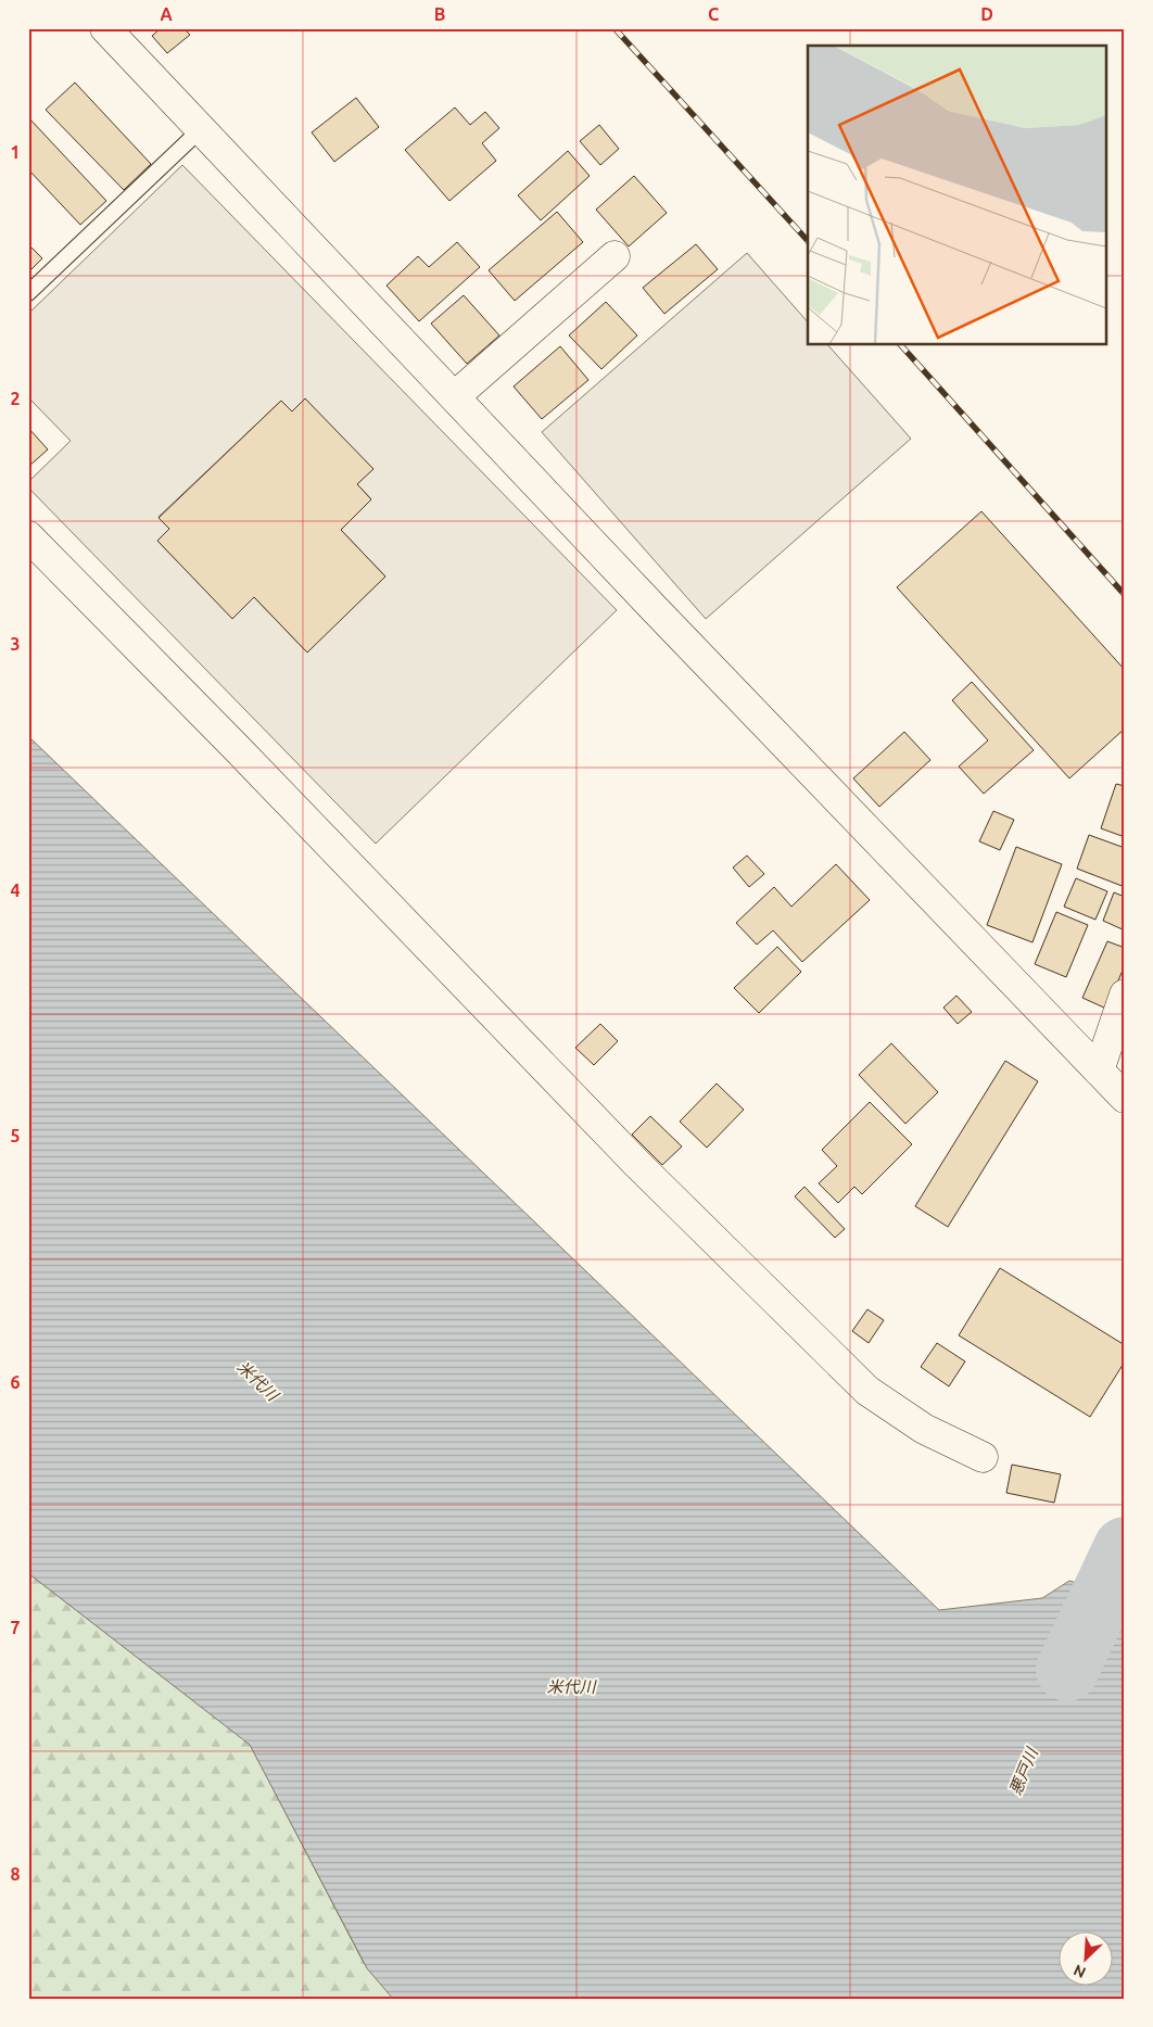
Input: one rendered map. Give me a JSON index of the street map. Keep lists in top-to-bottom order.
{
  "water": ["米代川", "悪戸川"],
  "north": "bottom left",
  "grid": {
    "columns": [
      "A",
      "B",
      "C",
      "D"
    ],
    "rows": [
      "1",
      "2",
      "3",
      "4",
      "5",
      "6",
      "7",
      "8"
    ]
  }
}
